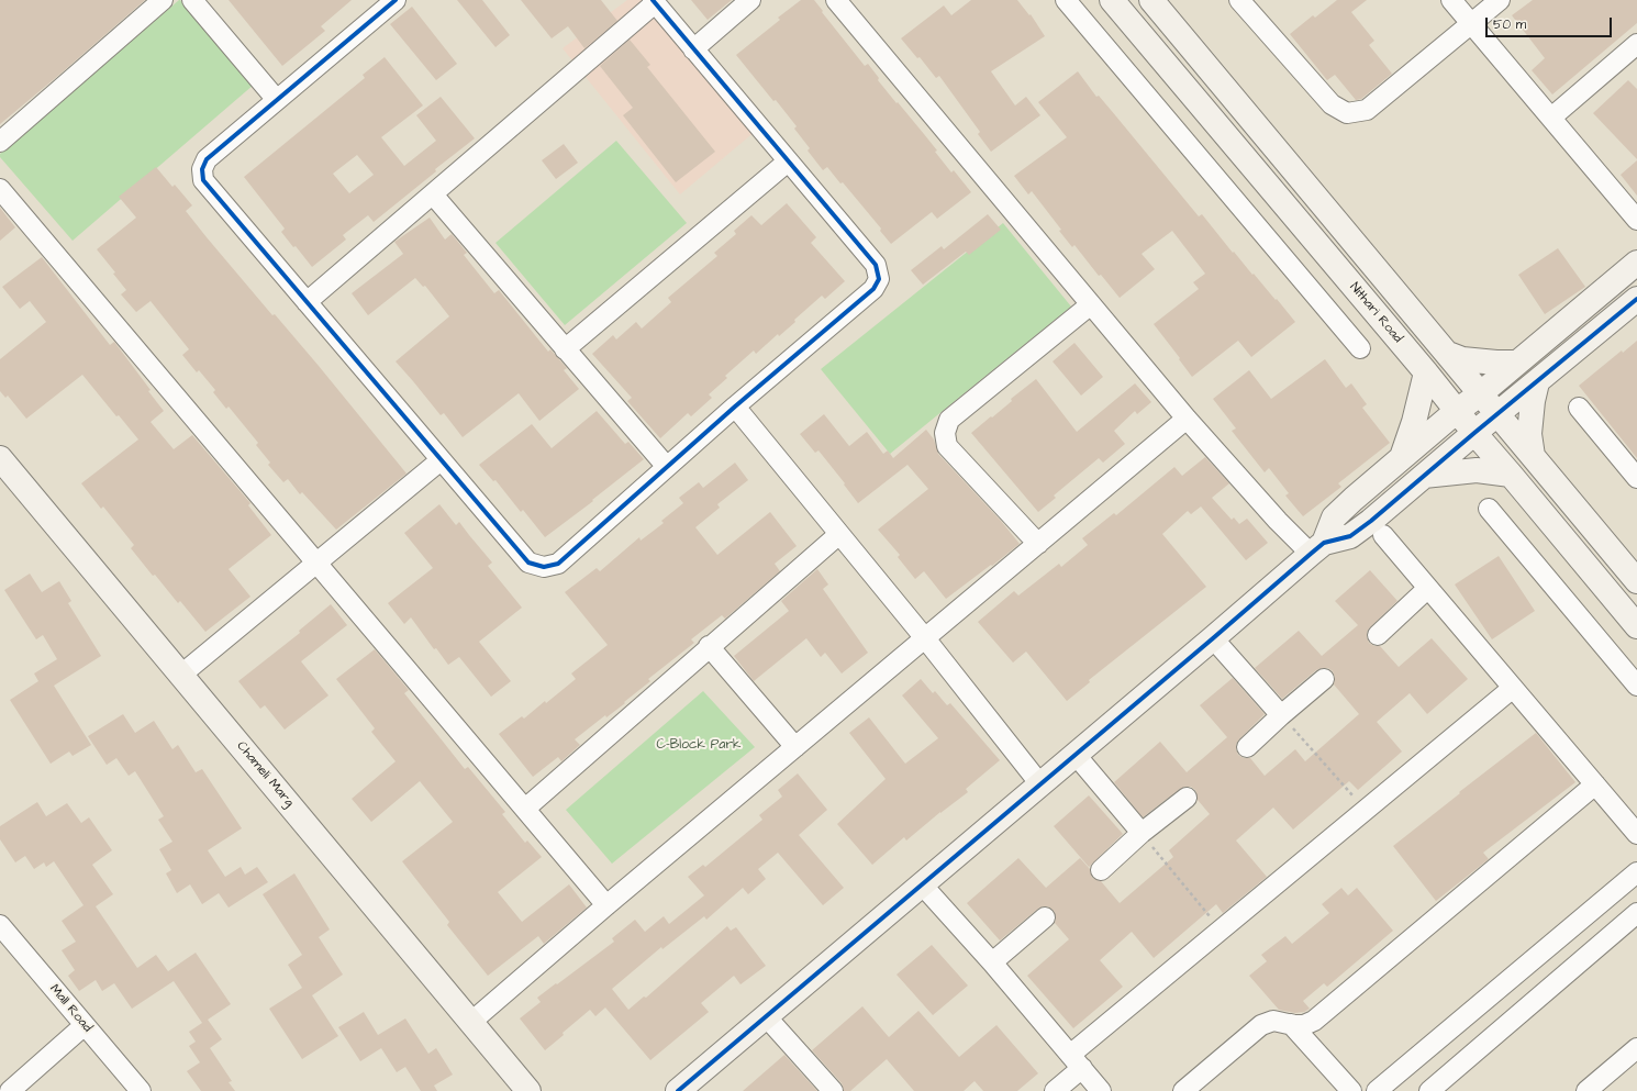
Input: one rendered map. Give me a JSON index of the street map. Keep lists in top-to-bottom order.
{
  "streets": {
    "street": ["Nithari Road", "Chameli Marg", "Mall Road"]
  },
  "parks": ["C-Block Park"],
  "scale_bar": "50 m"
}
